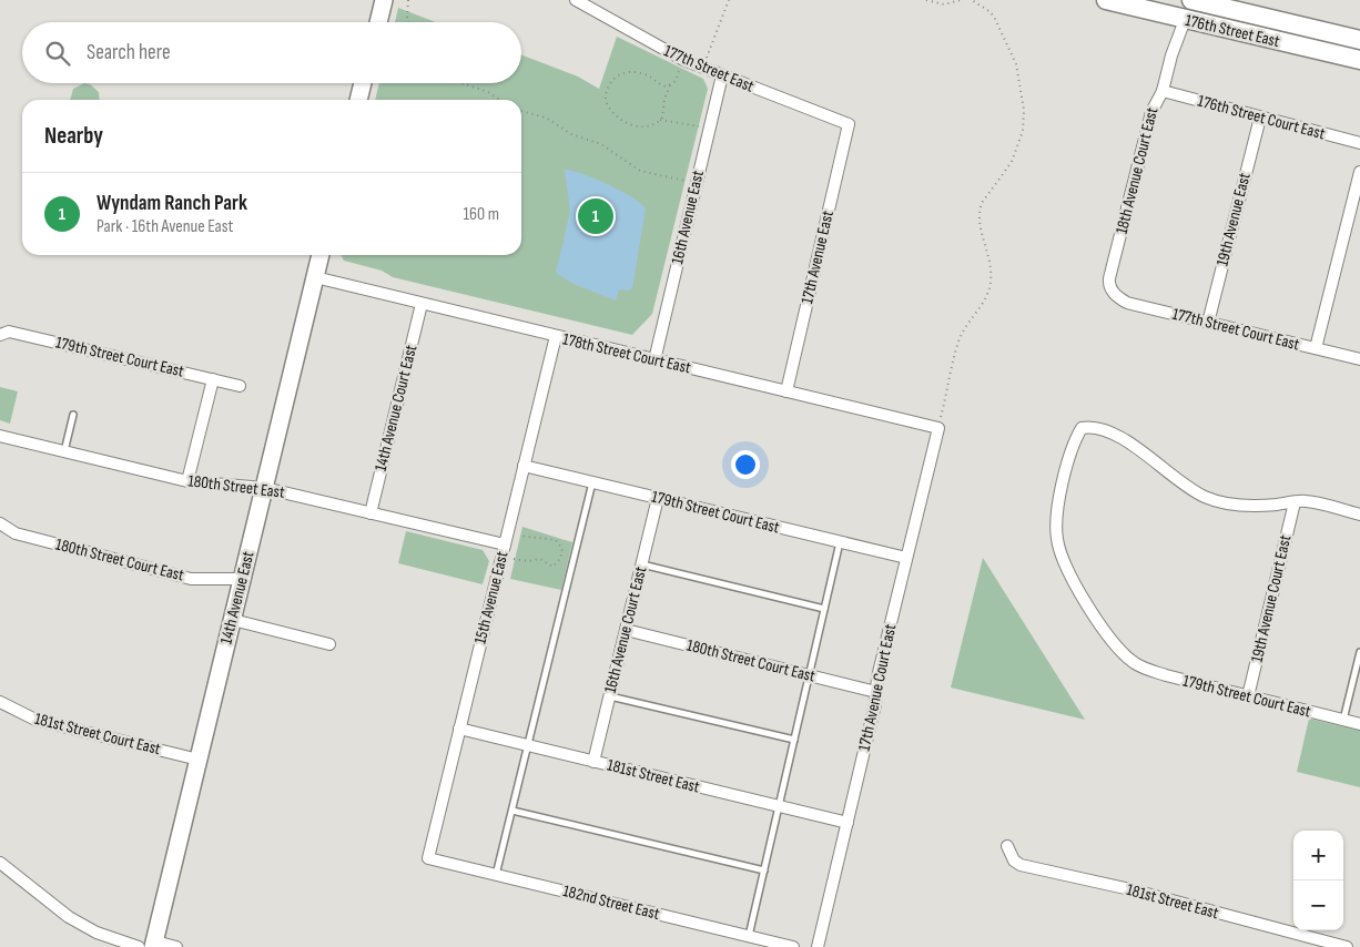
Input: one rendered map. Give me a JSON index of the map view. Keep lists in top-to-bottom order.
{
  "streets": {
    "main road": ["176th Street East"],
    "street": [
      "177th Street East",
      "176th Street Court East",
      "18th Avenue Court East",
      "16th Avenue East",
      "19th Avenue East",
      "17th Avenue East",
      "177th Street Court East",
      "178th Street Court East",
      "179th Street Court East",
      "14th Avenue Court East",
      "180th Street East",
      "180th Street Court East",
      "14th Avenue East",
      "15th Avenue East",
      "19th Avenue Court East",
      "16th Avenue Court East",
      "17th Avenue Court East",
      "181st Street Court East",
      "181st Street East",
      "182nd Street East"
    ]
  },
  "crossings": [
    ["176th Street East", "18th Avenue Court East"],
    ["177th Street East", "16th Avenue East"],
    ["177th Street East", "17th Avenue East"],
    ["176th Street Court East", "18th Avenue Court East"],
    ["176th Street Court East", "19th Avenue East"],
    ["18th Avenue Court East", "177th Street Court East"],
    ["16th Avenue East", "178th Street Court East"],
    ["19th Avenue East", "177th Street Court East"],
    ["17th Avenue East", "178th Street Court East"],
    ["178th Street Court East", "14th Avenue Court East"],
    ["178th Street Court East", "14th Avenue East"],
    ["178th Street Court East", "15th Avenue East"],
    ["178th Street Court East", "17th Avenue Court East"],
    ["179th Street Court East", "15th Avenue East"],
    ["179th Street Court East", "19th Avenue Court East"],
    ["179th Street Court East", "16th Avenue Court East"],
    ["179th Street Court East", "17th Avenue Court East"],
    ["14th Avenue Court East", "180th Street East"],
    ["180th Street East", "14th Avenue East"],
    ["180th Street East", "15th Avenue East"],
    ["180th Street Court East", "14th Avenue East"],
    ["180th Street Court East", "16th Avenue Court East"],
    ["180th Street Court East", "17th Avenue Court East"],
    ["14th Avenue East", "181st Street Court East"],
    ["15th Avenue East", "181st Street East"],
    ["15th Avenue East", "182nd Street East"],
    ["16th Avenue Court East", "181st Street East"],
    ["17th Avenue Court East", "181st Street East"]
  ],
  "page": {
    "search": "Search here",
    "heading": "Nearby",
    "list": [
      {
        "mark": "1",
        "name": "Wyndam Ranch Park",
        "note": "Park · 16th Avenue East",
        "value": "160 m"
      }
    ],
    "pins": "1",
    "map_buttons": ["+", "−"]
  }
}
